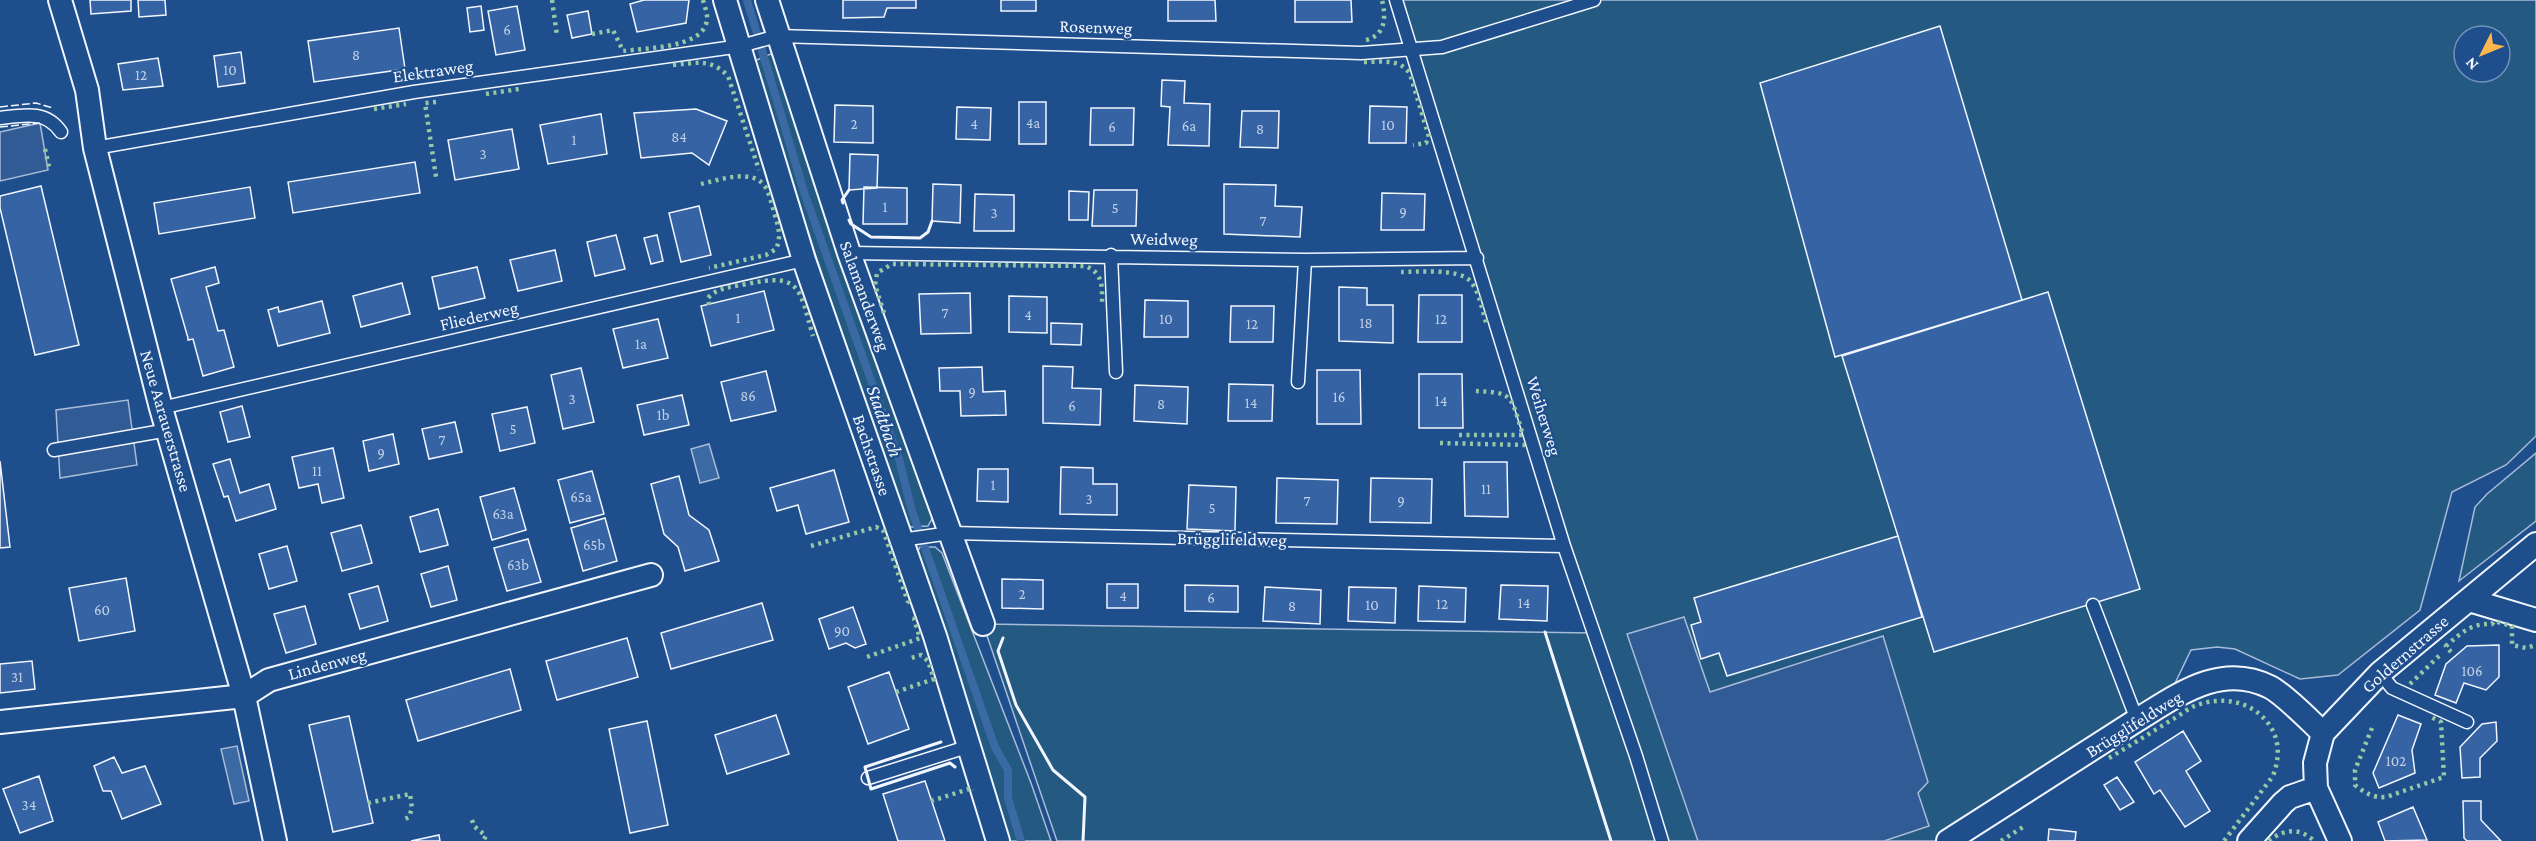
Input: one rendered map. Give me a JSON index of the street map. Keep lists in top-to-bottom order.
{
  "streets": {
    "street": [
      "Salamanderweg",
      "Neue Aarauerstrasse",
      "Bachstrasse",
      "Brügglifeldweg",
      "Goldernstrasse",
      "Lindenweg"
    ],
    "lane": [
      "Rosenweg",
      "Elektraweg",
      "Weidweg",
      "Fliederweg",
      "Weiherweg"
    ]
  },
  "crossings": [
    ["Rosenweg", "Elektraweg"],
    ["Rosenweg", "Salamanderweg"],
    ["Rosenweg", "Weiherweg"],
    ["Elektraweg", "Salamanderweg"],
    ["Elektraweg", "Neue Aarauerstrasse"],
    ["Elektraweg", "Bachstrasse"],
    ["Weidweg", "Salamanderweg"],
    ["Weidweg", "Weiherweg"],
    ["Salamanderweg", "Brügglifeldweg"],
    ["Fliederweg", "Neue Aarauerstrasse"],
    ["Fliederweg", "Bachstrasse"],
    ["Weiherweg", "Brügglifeldweg"],
    ["Neue Aarauerstrasse", "Lindenweg"],
    ["Bachstrasse", "Brügglifeldweg"],
    ["Brügglifeldweg", "Goldernstrasse"]
  ],
  "water": ["Stadtbach"],
  "house_numbers": [
    "6",
    "8",
    "10",
    "12",
    "4a",
    "2",
    "4",
    "10",
    "6a",
    "6",
    "8",
    "84",
    "1",
    "3",
    "1",
    "5",
    "9",
    "3",
    "7",
    "7",
    "4",
    "1",
    "10",
    "12",
    "18",
    "12",
    "1a",
    "9",
    "86",
    "16",
    "3",
    "14",
    "14",
    "8",
    "6",
    "1b",
    "5",
    "7",
    "9",
    "11",
    "1",
    "11",
    "65a",
    "3",
    "7",
    "9",
    "5",
    "63a",
    "65b",
    "63b",
    "2",
    "4",
    "6",
    "14",
    "12",
    "10",
    "8",
    "60",
    "90",
    "106",
    "31",
    "102",
    "34"
  ],
  "north": "bottom left"
}
